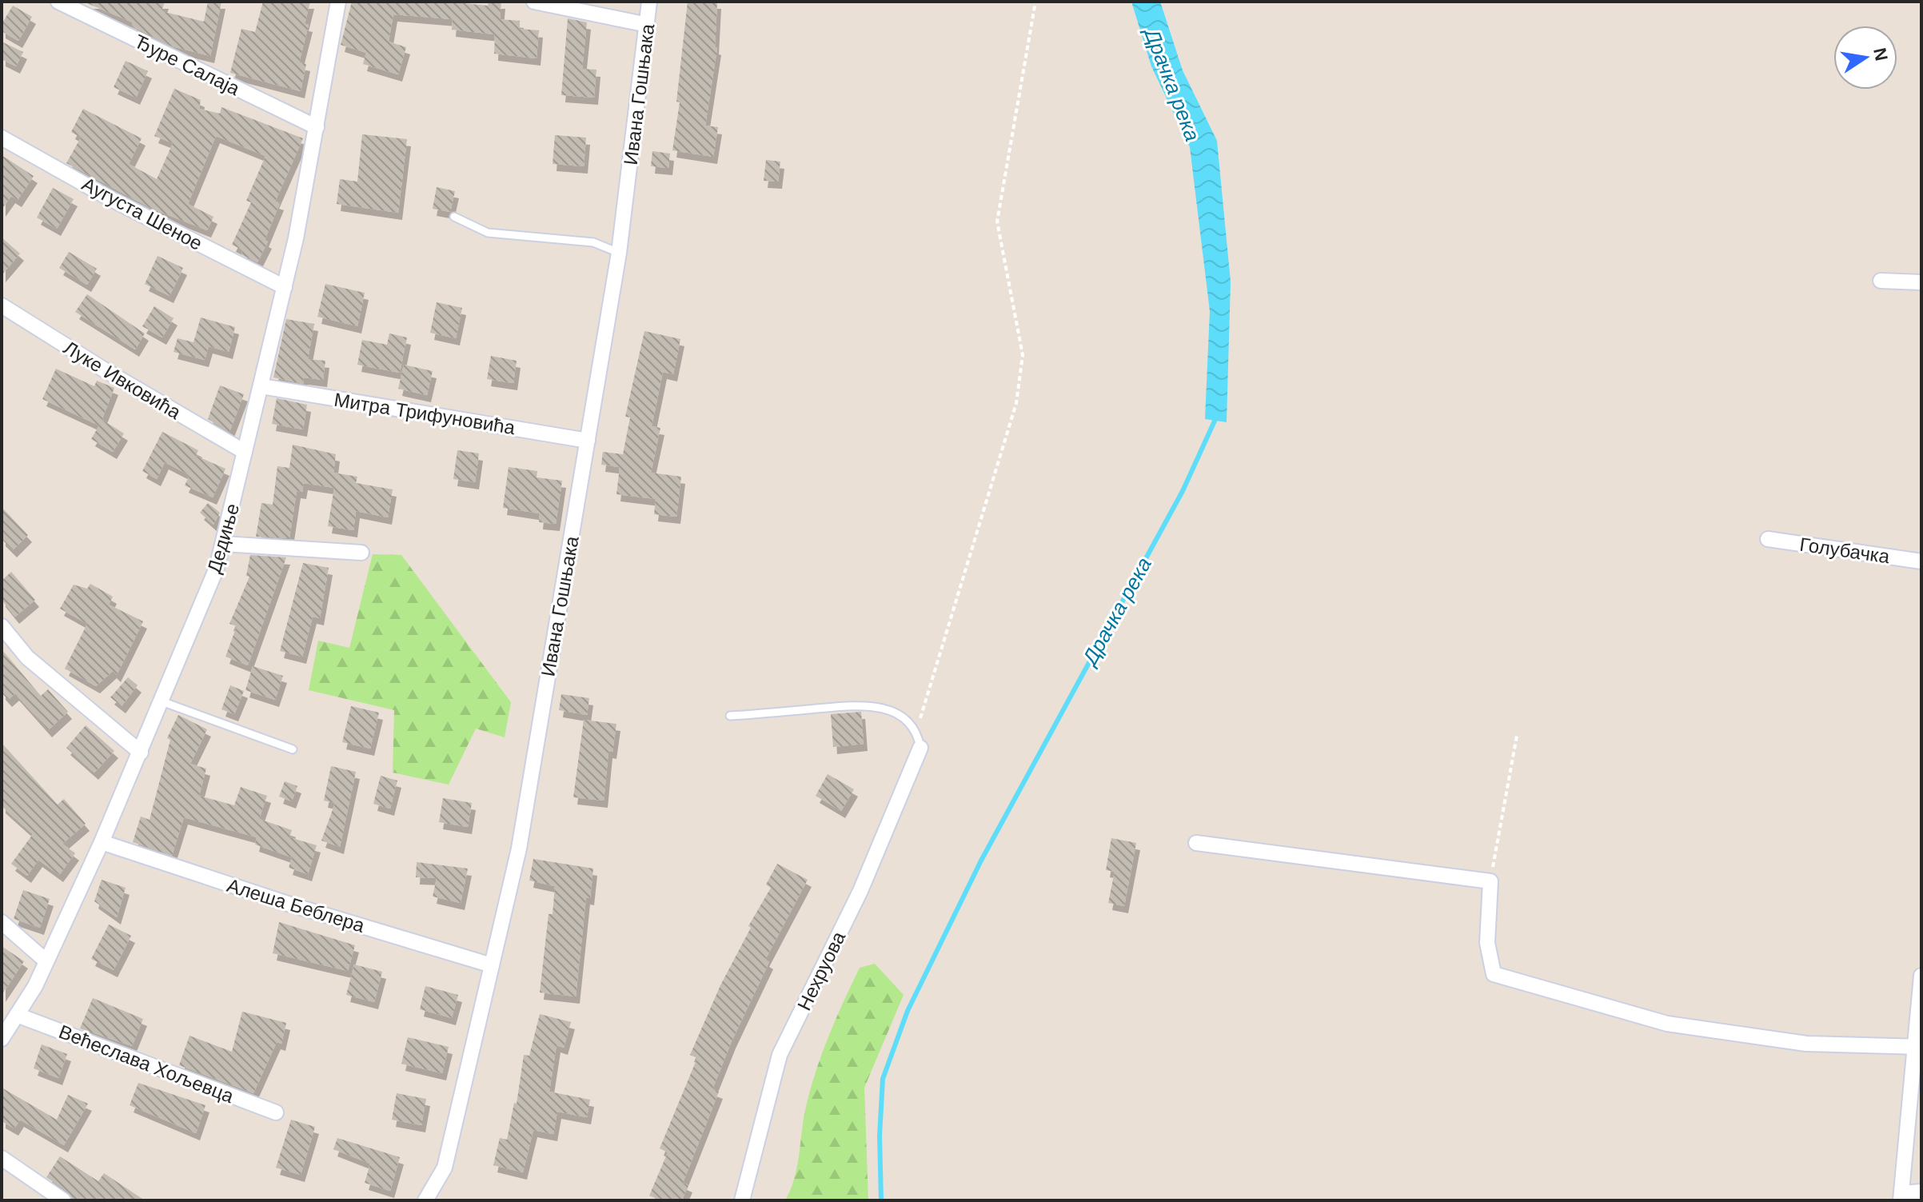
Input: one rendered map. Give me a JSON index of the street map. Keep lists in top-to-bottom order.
{
  "streets": {
    "street": [
      "Ђуре Салаја",
      "Ивана Гошњака",
      "Аугуста Шеное",
      "Луке Ивковића",
      "Митра Трифуновића",
      "Дедиње",
      "Голубачка",
      "Алеша Беблера",
      "Нехруова",
      "Већеслава Хољевца"
    ]
  },
  "crossings": [
    ["Ђуре Салаја", "Дедиње"],
    ["Ивана Гошњака", "Митра Трифуновића"],
    ["Ивана Гошњака", "Алеша Беблера"],
    ["Аугуста Шеное", "Дедиње"],
    ["Луке Ивковића", "Дедиње"],
    ["Митра Трифуновића", "Дедиње"],
    ["Дедиње", "Алеша Беблера"],
    ["Дедиње", "Већеслава Хољевца"]
  ],
  "water": ["Драчка река"],
  "north": "right"
}
